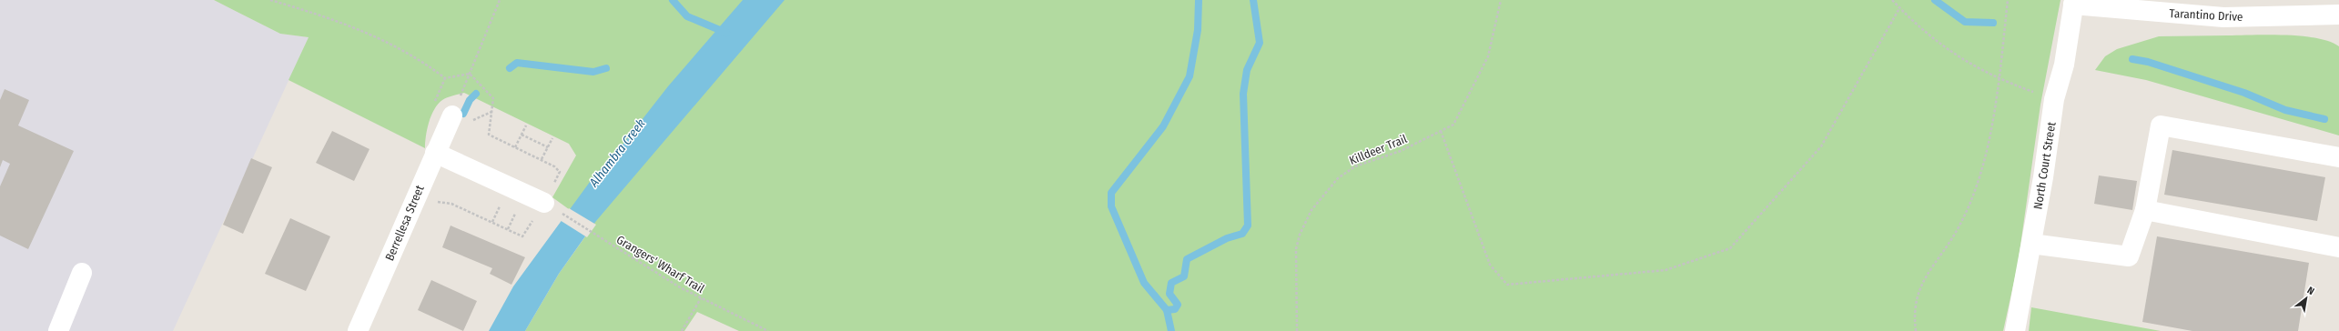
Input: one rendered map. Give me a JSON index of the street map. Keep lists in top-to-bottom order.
{
  "streets": {
    "street": ["Tarantino Drive", "North Court Street", "Berrellesa Street"],
    "path": ["Killdeer Trail", "Grangers' Wharf Trail"]
  },
  "crossings": [
    ["Tarantino Drive", "North Court Street"]
  ],
  "water": ["Alhambra Creek"],
  "north": "top right"
}
